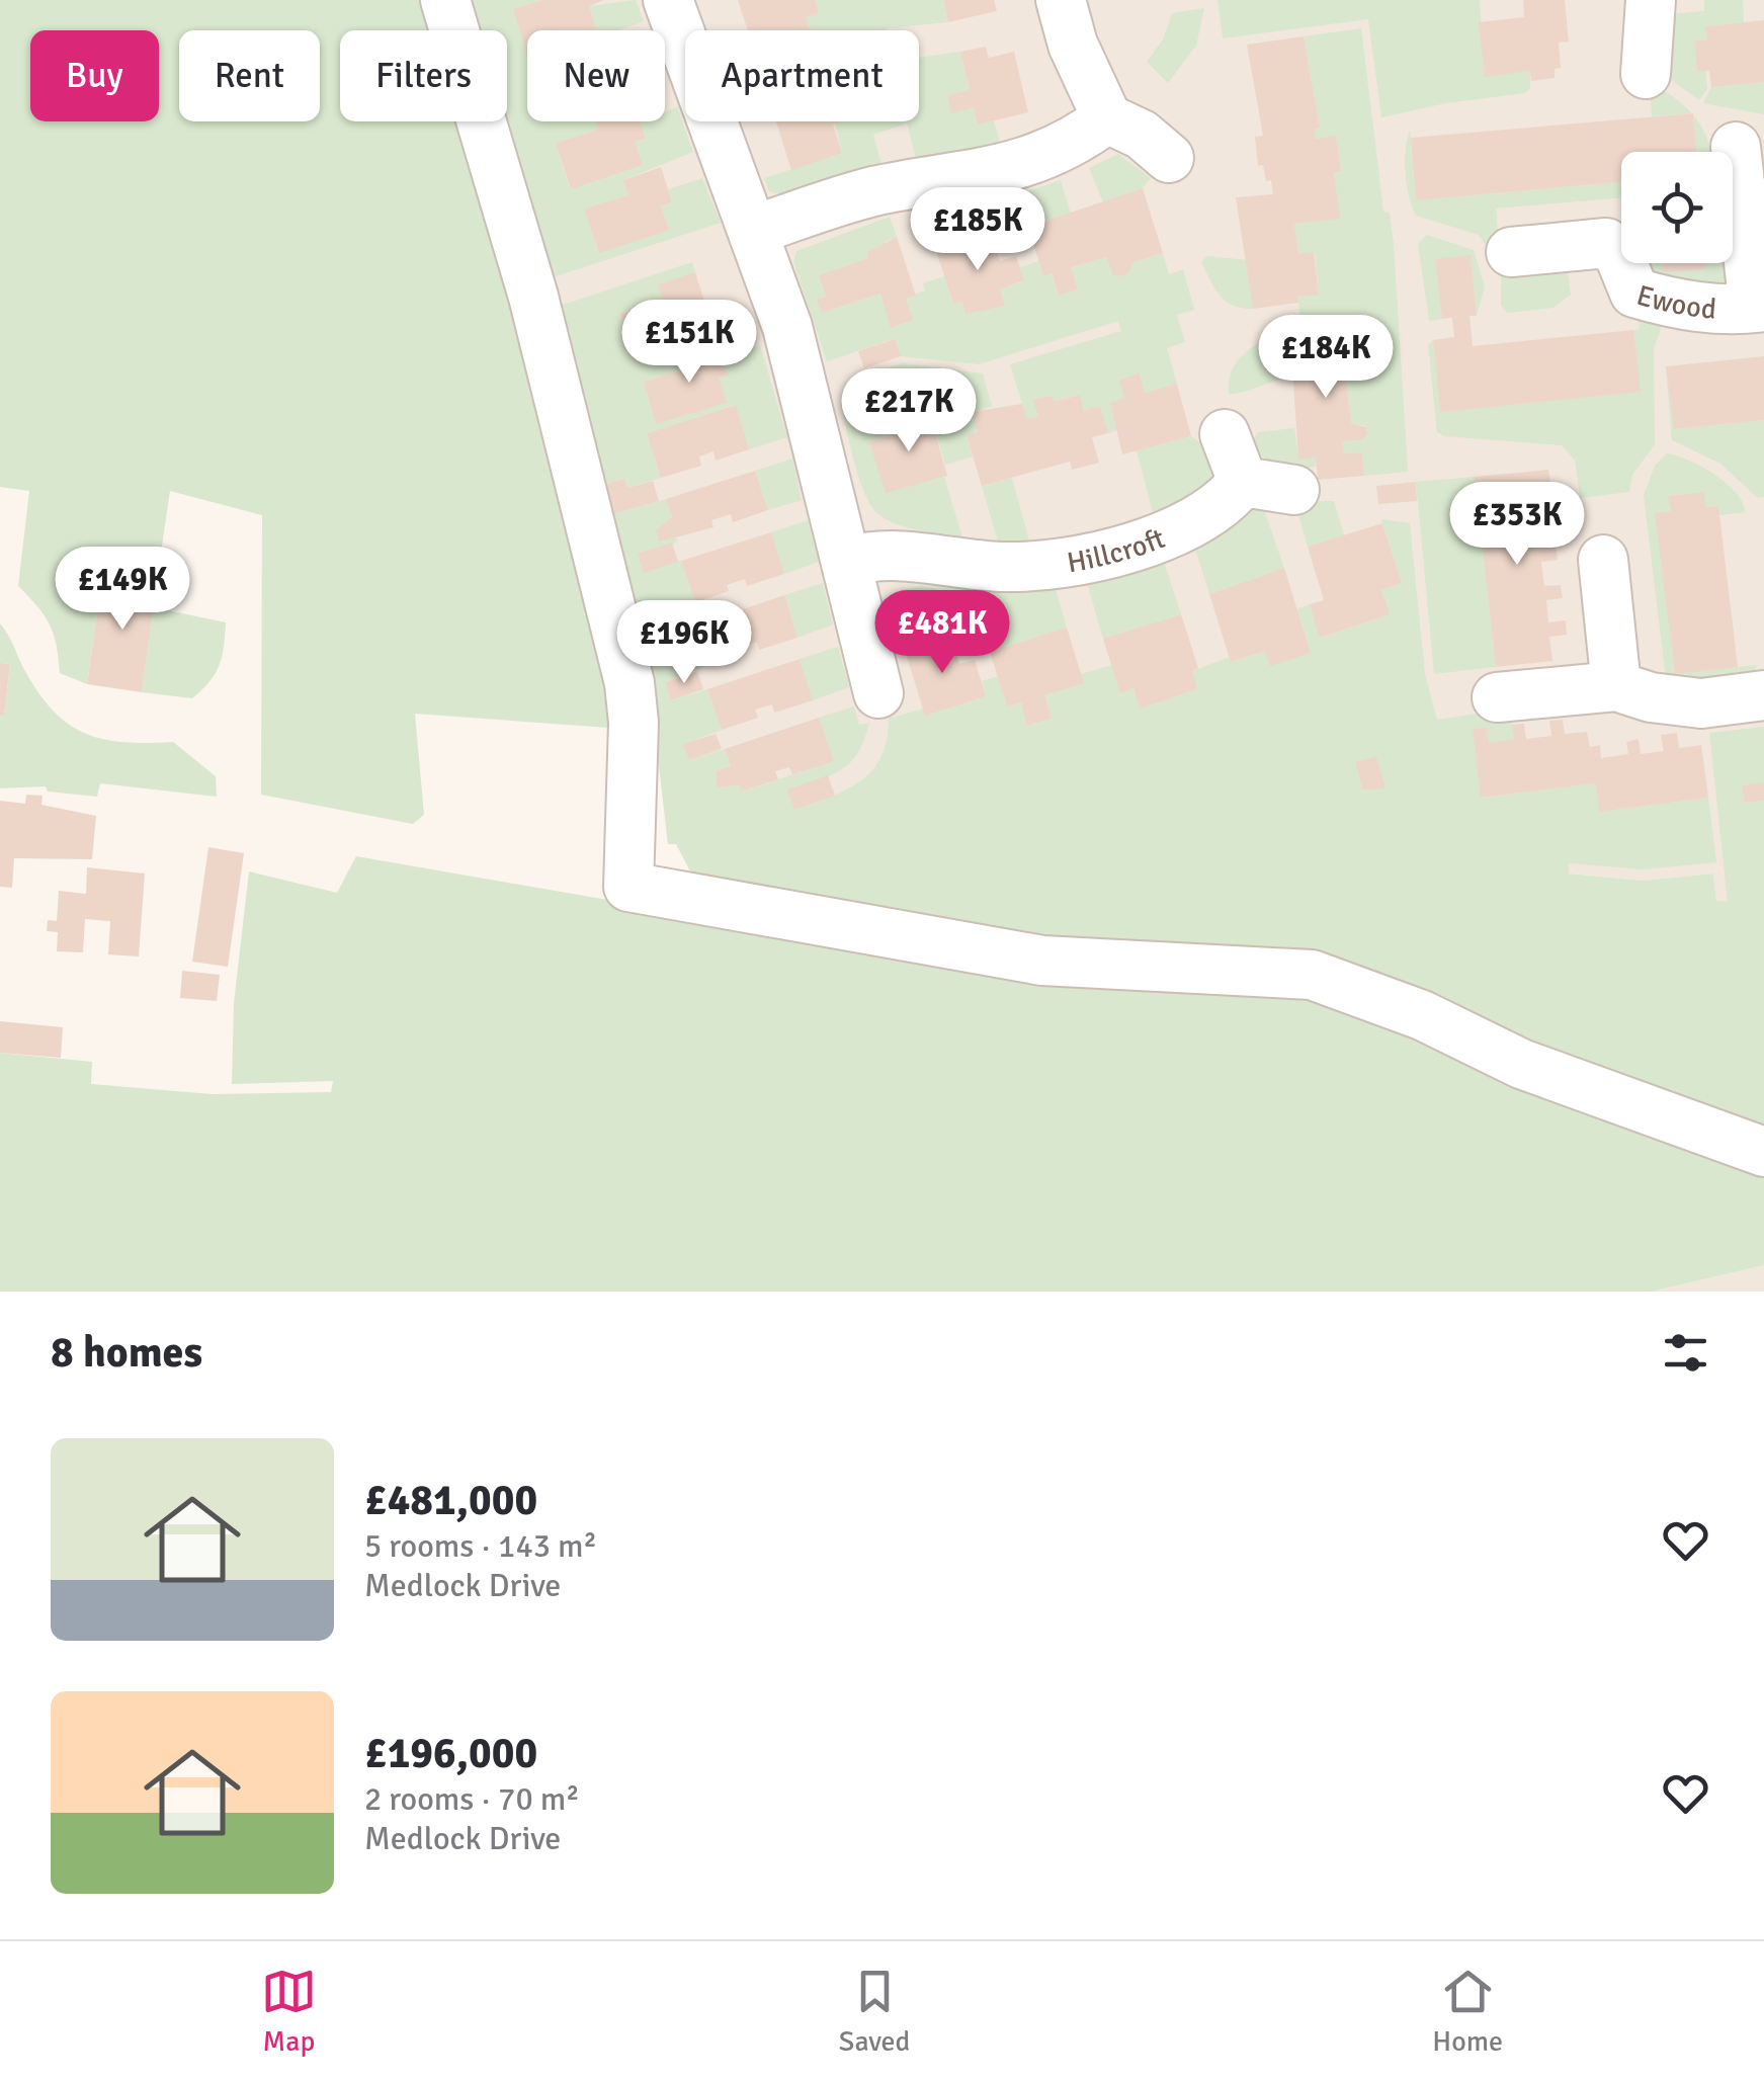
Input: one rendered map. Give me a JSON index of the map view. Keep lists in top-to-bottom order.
{
  "streets": {
    "street": ["Ewood", "Hillcroft"]
  },
  "page": {
    "chip": [
      "Buy",
      "Rent",
      "Filters",
      "New",
      "Apartment"
    ],
    "price": [
      "£185K",
      "£151K",
      "£184K",
      "£217K",
      "£353K",
      "£149K",
      "£481K",
      "£196K"
    ],
    "heading": "8 homes",
    "list": [
      {
        "name": "£481,000",
        "note": "5 rooms · 143 m² · Medlock Drive"
      },
      {
        "name": "£196,000",
        "note": "2 rooms · 70 m² · Medlock Drive"
      }
    ],
    "tabs": ["Map", "Saved", "Home"]
  }
}
